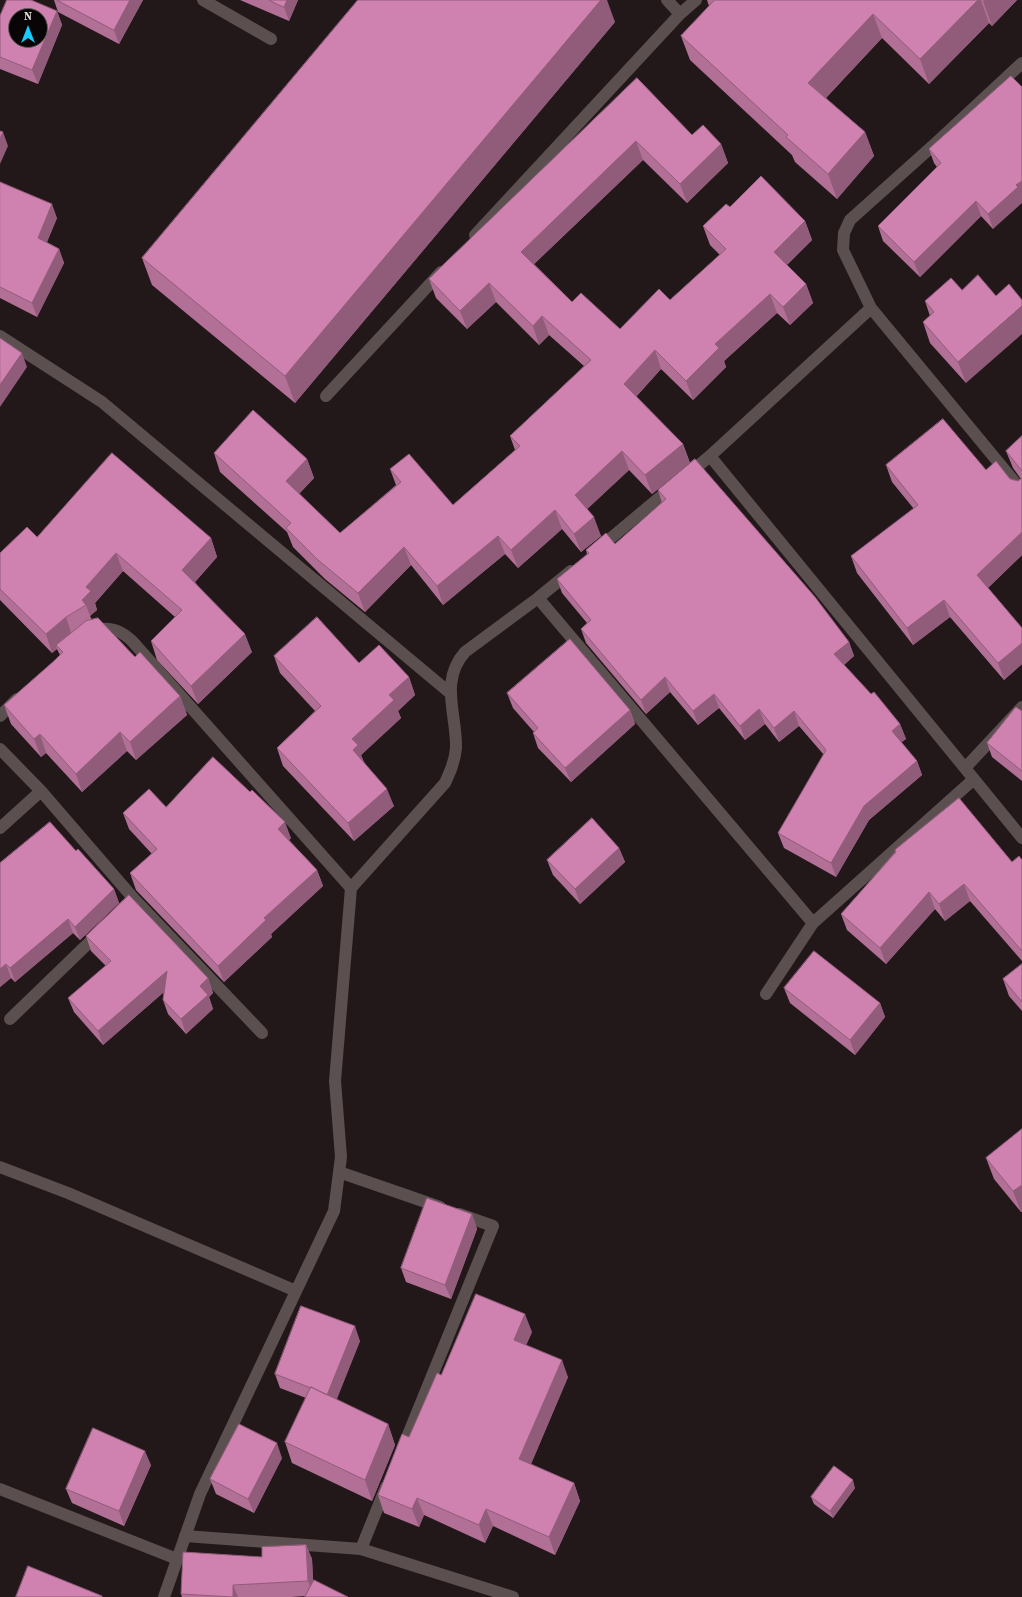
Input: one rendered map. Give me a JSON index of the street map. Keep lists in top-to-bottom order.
{
  "north": "top"
}
